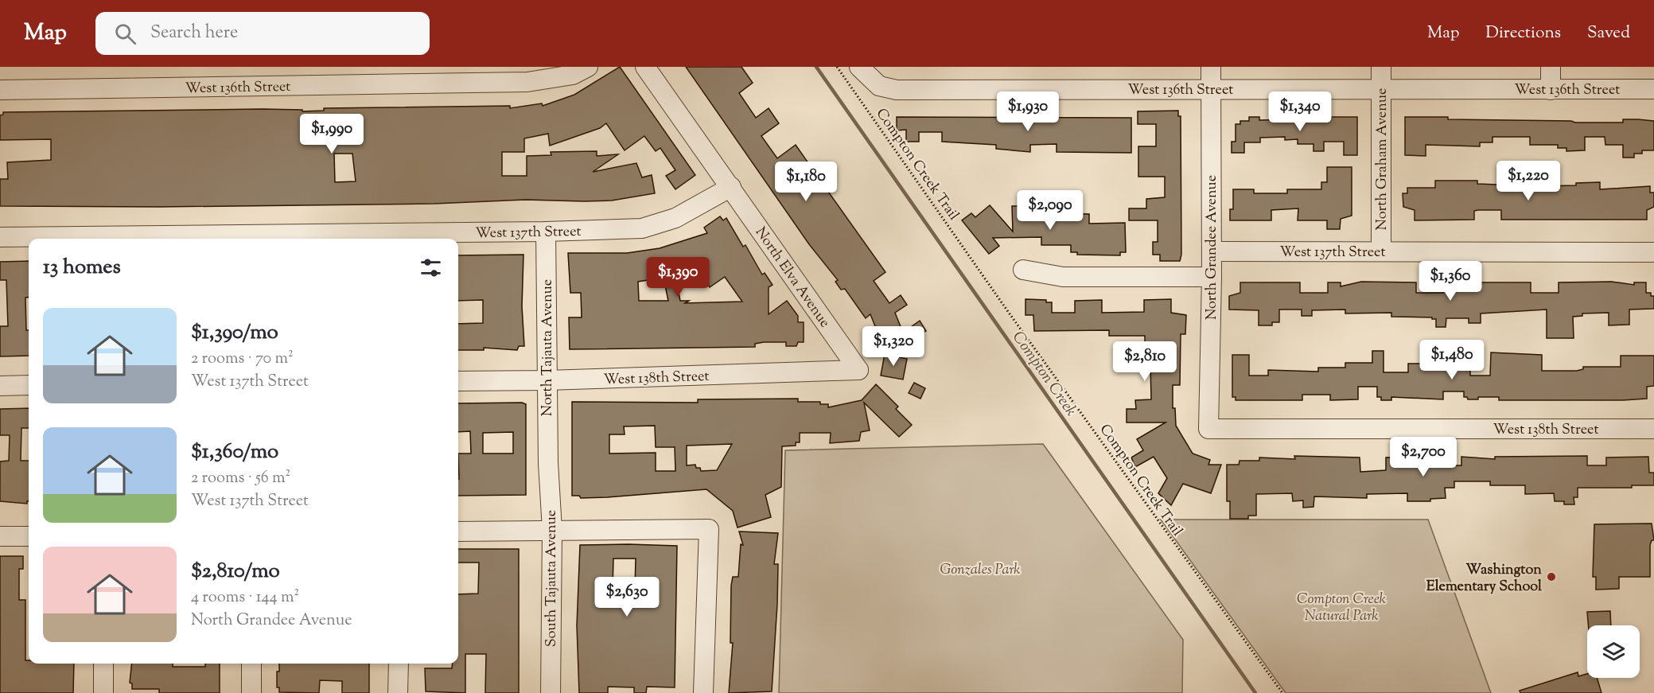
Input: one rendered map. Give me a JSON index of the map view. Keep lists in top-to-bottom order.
{
  "streets": {
    "street": [
      "West 136th Street",
      "North Graham Avenue",
      "West 137th Street",
      "North Grandee Avenue",
      "North Elva Avenue",
      "North Tajauta Avenue",
      "West 138th Street",
      "South Tajauta Avenue"
    ],
    "path": ["Compton Creek Trail"]
  },
  "crossings": [
    ["West 136th Street", "North Graham Avenue"],
    ["West 136th Street", "North Grandee Avenue"],
    ["North Graham Avenue", "West 137th Street"],
    ["West 137th Street", "North Grandee Avenue"],
    ["West 137th Street", "North Elva Avenue"],
    ["West 137th Street", "North Tajauta Avenue"],
    ["North Grandee Avenue", "West 138th Street"],
    ["North Elva Avenue", "West 138th Street"],
    ["North Tajauta Avenue", "West 138th Street"],
    ["North Tajauta Avenue", "South Tajauta Avenue"]
  ],
  "water": ["Compton Creek"],
  "parks": ["Gonzales Park", "Compton Creek Natural Park"],
  "places": ["Washington Elementary School"],
  "page": {
    "header": "Map",
    "search": "Search here",
    "nav": ["Map", "Directions", "Saved"],
    "price": [
      "$1,930",
      "$1,340",
      "$1,990",
      "$1,220",
      "$1,180",
      "$2,090",
      "$1,390",
      "$1,360",
      "$1,320",
      "$1,480",
      "$2,810",
      "$2,700",
      "$2,630"
    ],
    "heading": "13 homes",
    "list": [
      {
        "name": "$1,390/mo",
        "note": "2 rooms · 70 m² · West 137th Street"
      },
      {
        "name": "$1,360/mo",
        "note": "2 rooms · 56 m² · West 137th Street"
      },
      {
        "name": "$2,810/mo",
        "note": "4 rooms · 144 m² · North Grandee Avenue"
      }
    ]
  }
}
